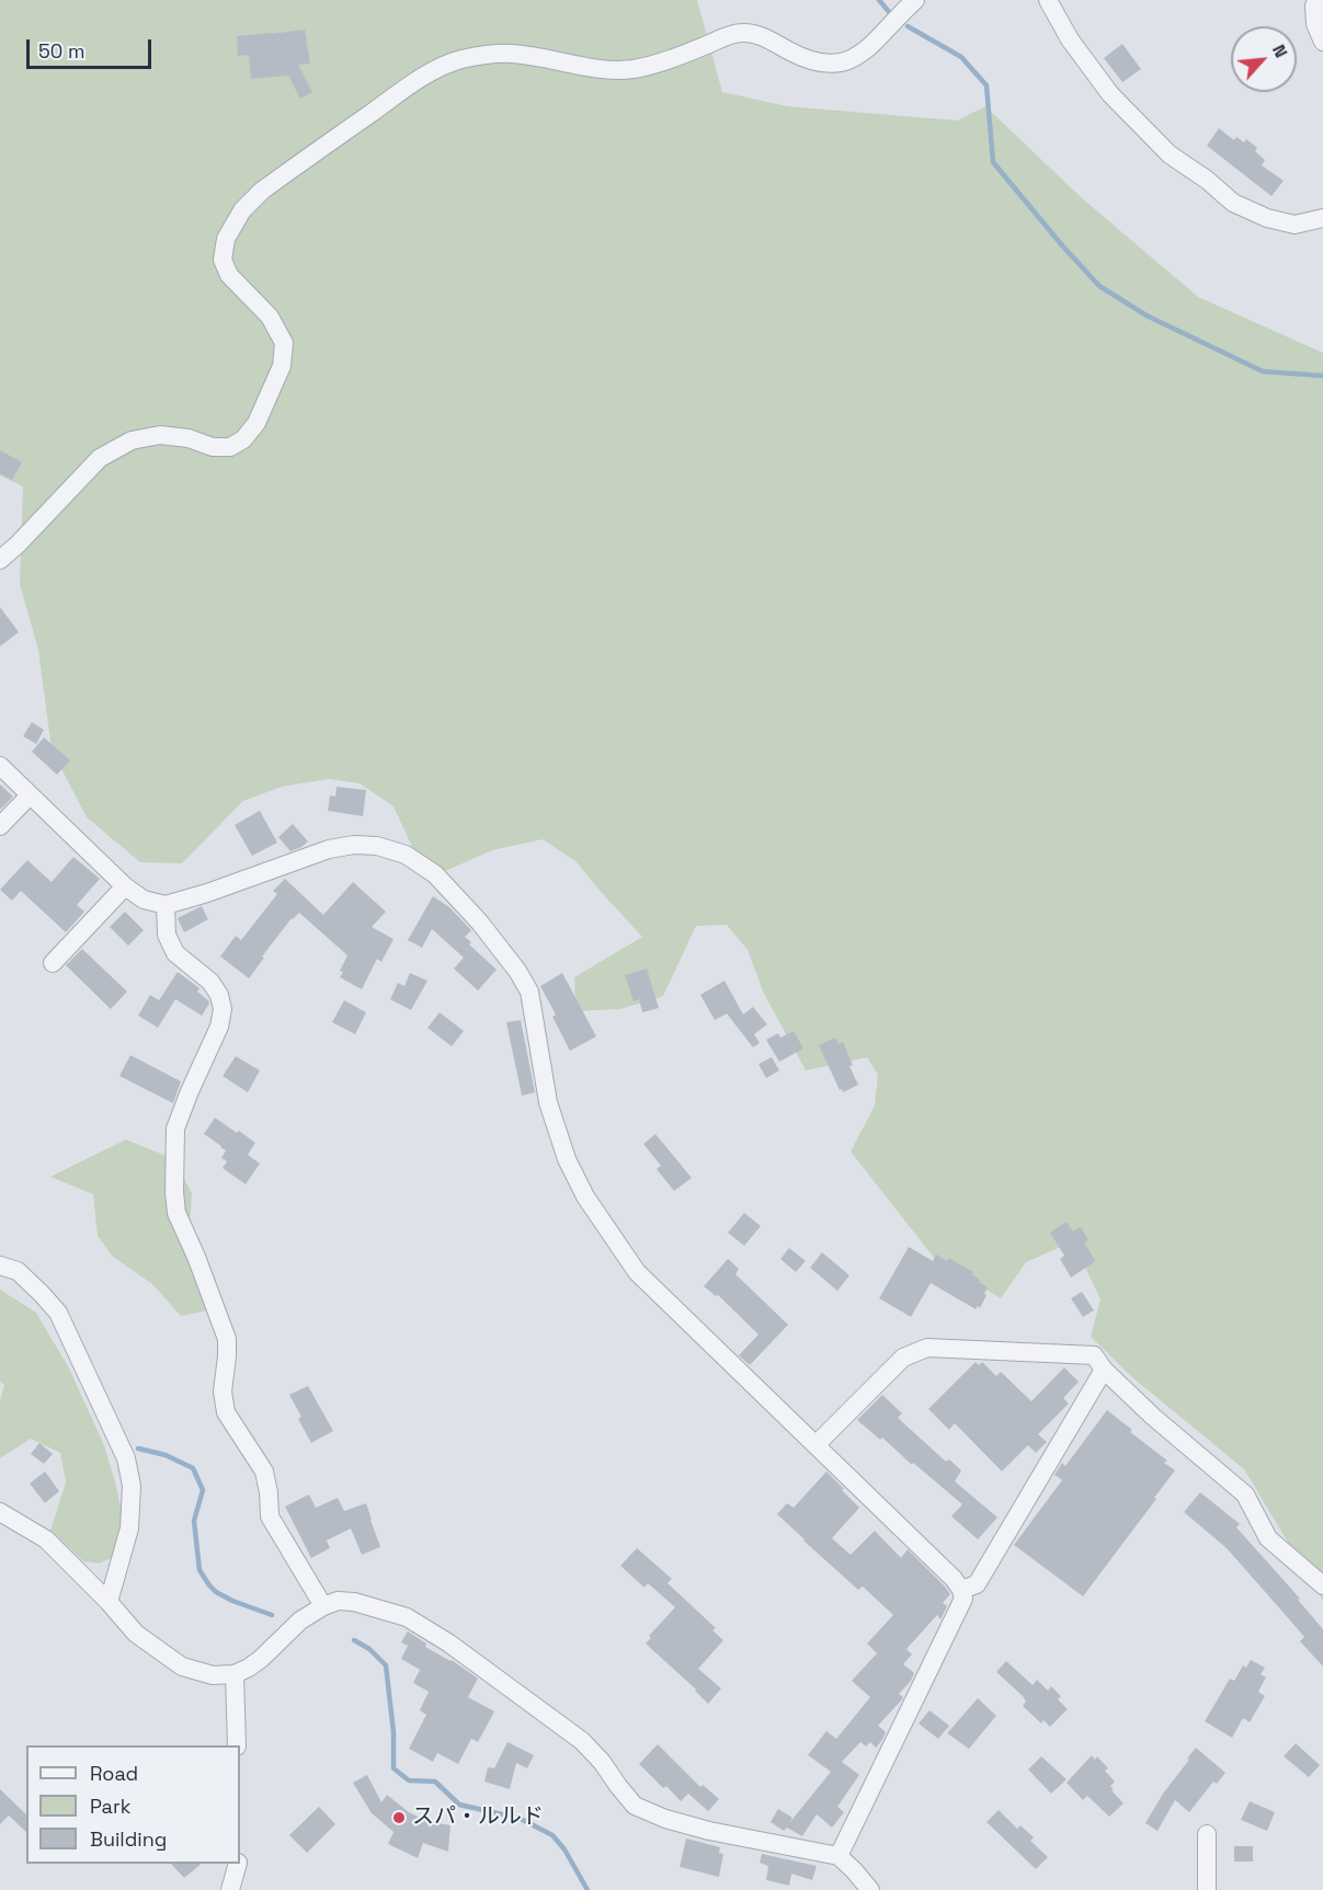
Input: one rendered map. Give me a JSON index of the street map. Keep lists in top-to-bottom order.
{
  "places": ["スパ・ルルド"],
  "legend": ["Road", "Park", "Building"],
  "scale_bar": "50 m",
  "north": "top right"
}
